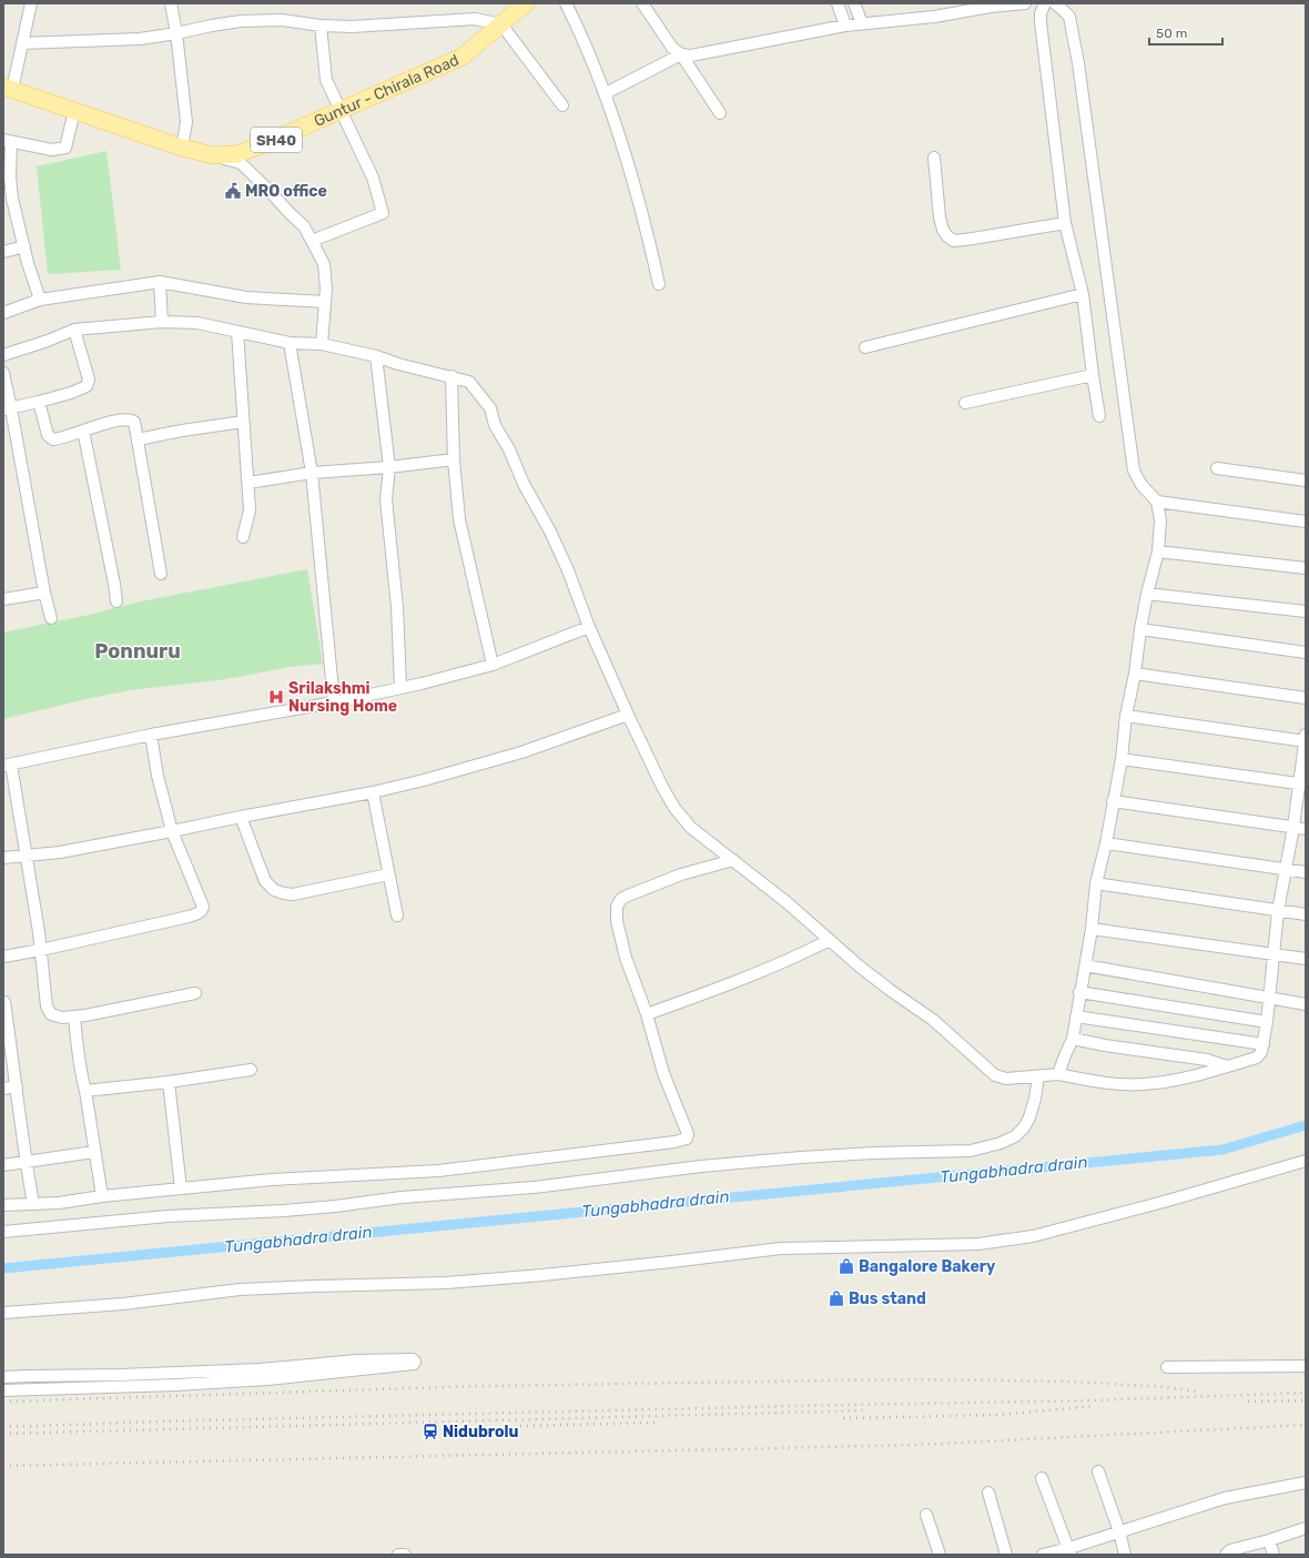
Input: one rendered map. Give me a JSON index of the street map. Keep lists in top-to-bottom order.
{
  "streets": {
    "main road": ["Guntur - Chirala Road", "SH40"]
  },
  "districts": ["Ponnuru"],
  "water": ["Tungabhadra drain"],
  "places": {
    "public building": ["MRO office"],
    "hospital": ["Srilakshmi Nursing Home"],
    "shop": ["Bangalore Bakery", "Bus stand"],
    "station": ["Nidubrolu"]
  },
  "scale_bar": "50 m"
}
